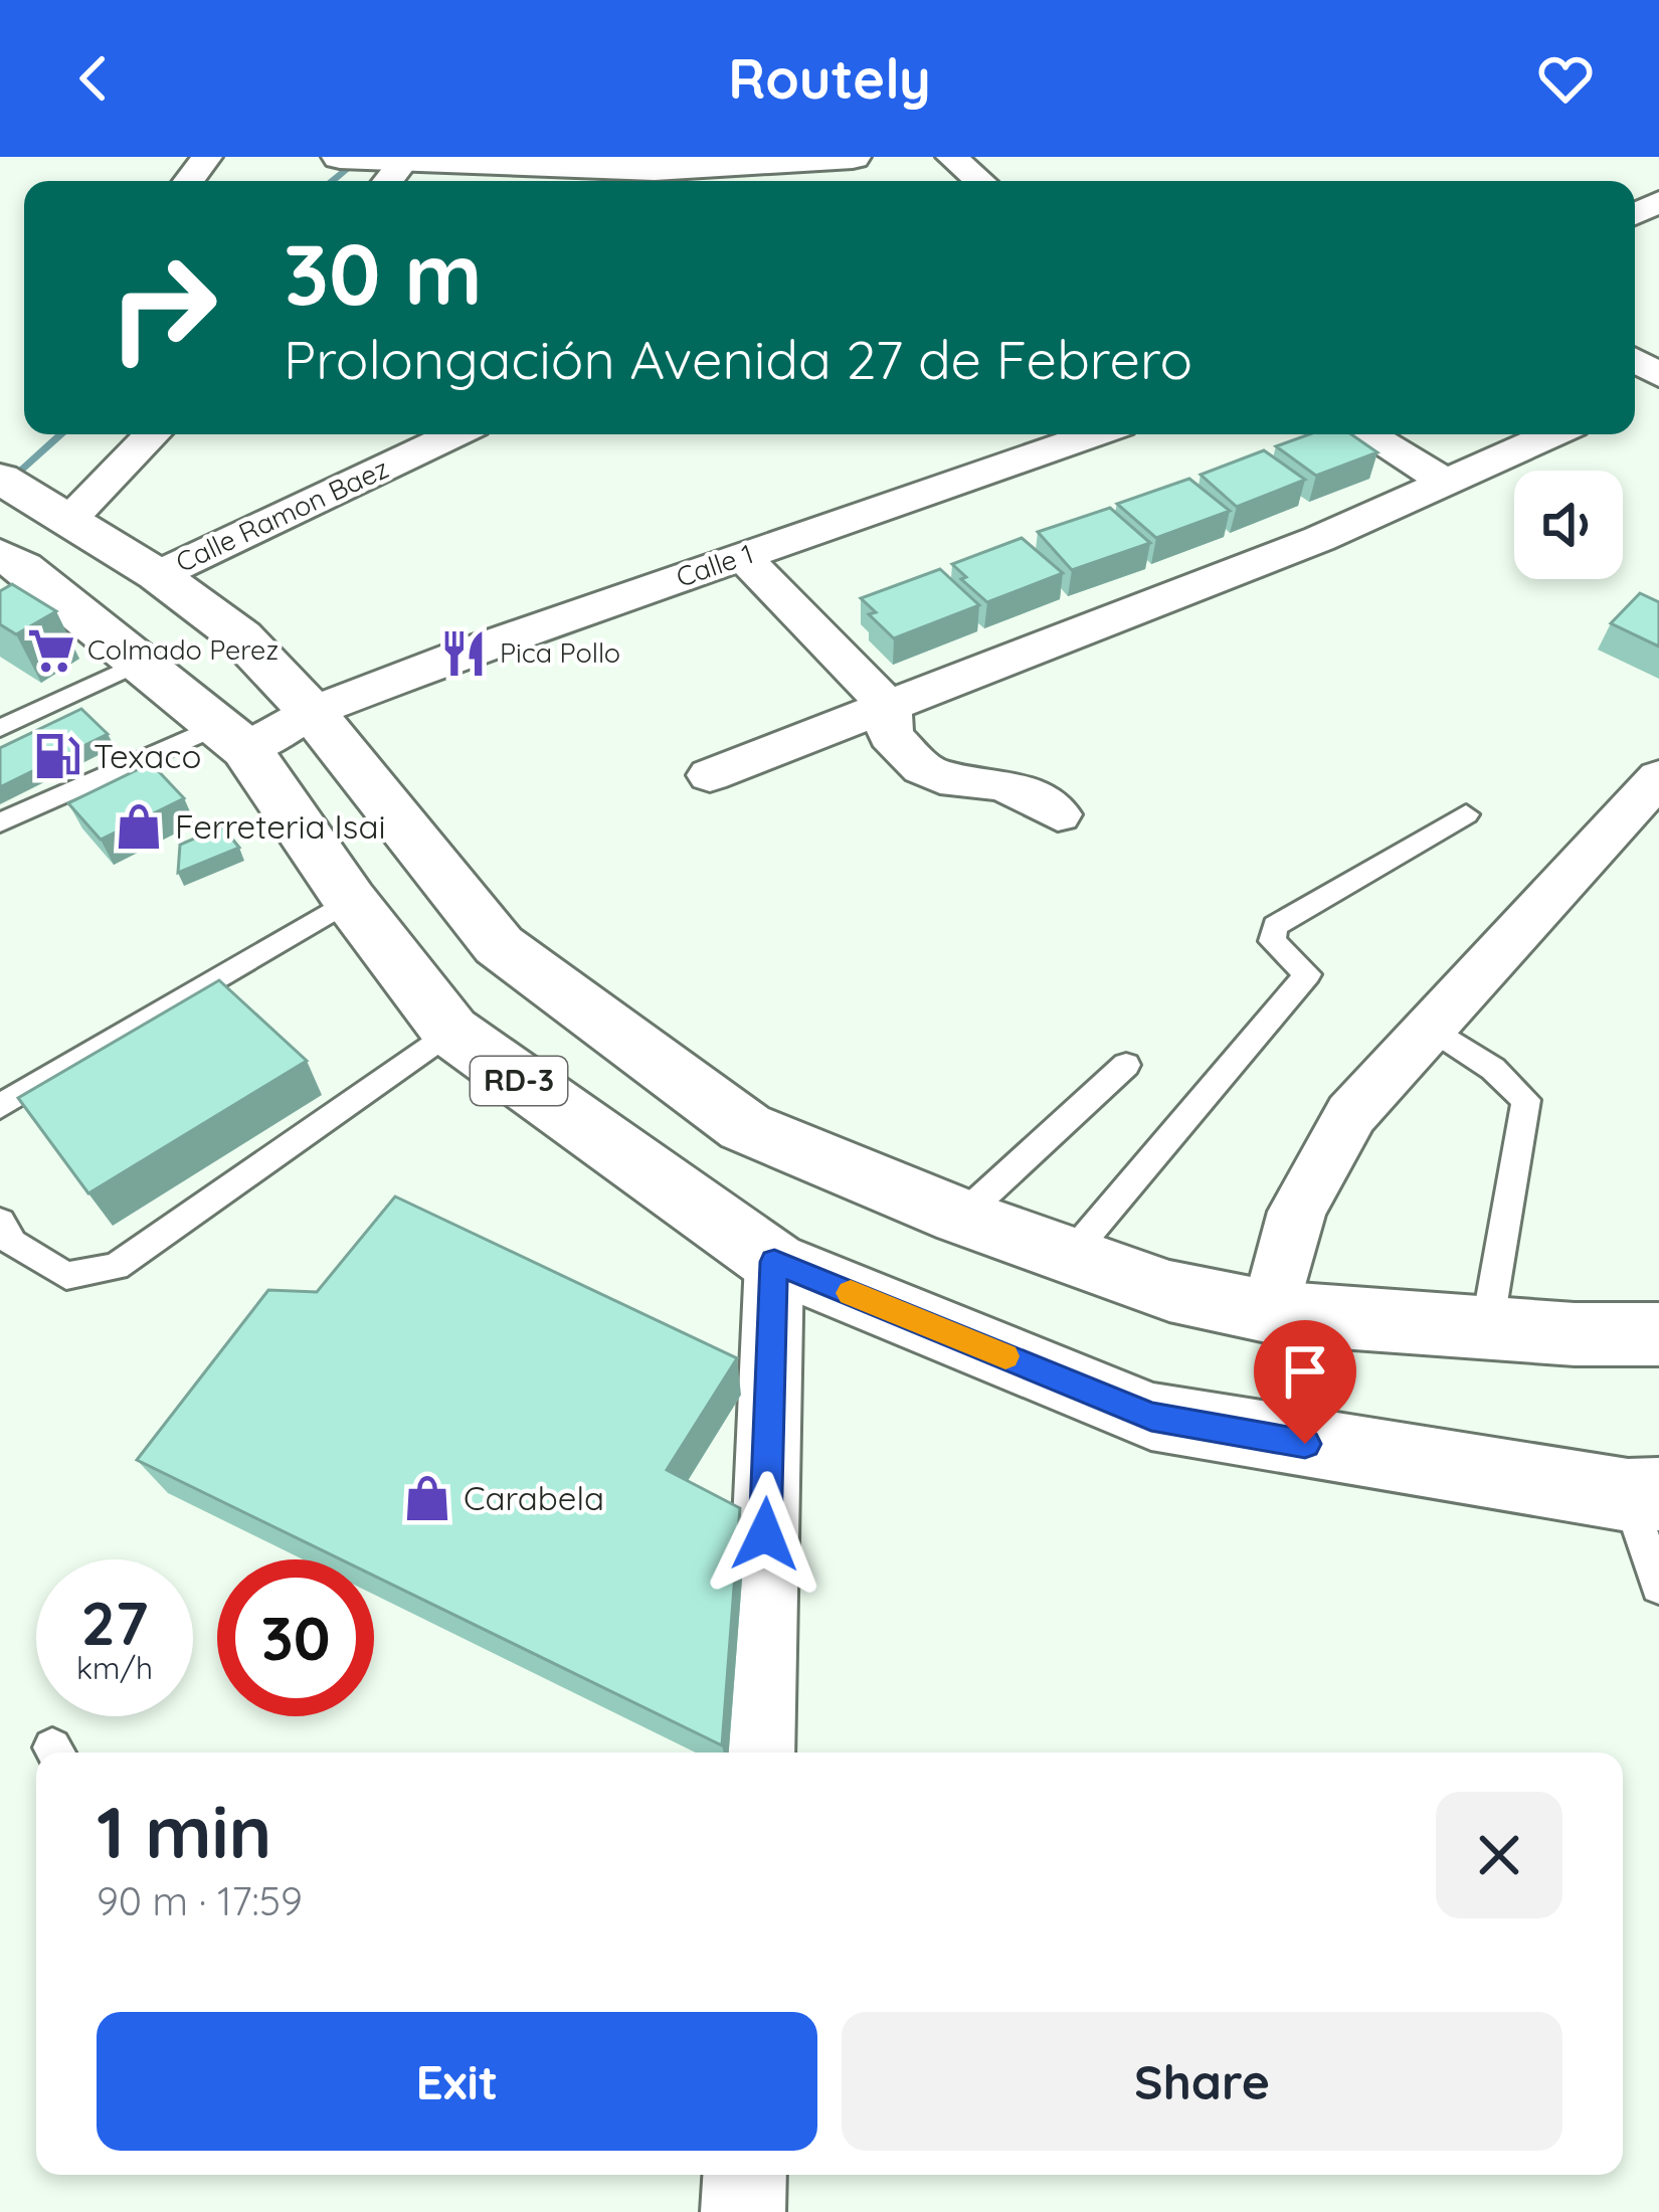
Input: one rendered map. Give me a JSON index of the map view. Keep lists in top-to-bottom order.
{
  "streets": {
    "main road": ["RD-3"],
    "street": ["Calle Ramon Baez", "Calle 1"]
  },
  "crossings": [
    ["Calle Ramon Baez", "RD-3"],
    ["Calle 1", "RD-3"]
  ],
  "places": {
    "supermarket": ["Colmado Perez"],
    "restaurant": ["Pica Pollo"],
    "fuel station": ["Texaco"],
    "shop": ["Ferreteria Isai", "Carabela"]
  },
  "page": {
    "header": "Routely",
    "turn": ["30 m", "Prolongación Avenida 27 de Febrero"],
    "speed": "27 km/h",
    "limit": "30",
    "heading": ["1 min", "90 m · 17:59"],
    "buttons": ["Exit", "Share"]
  }
}
